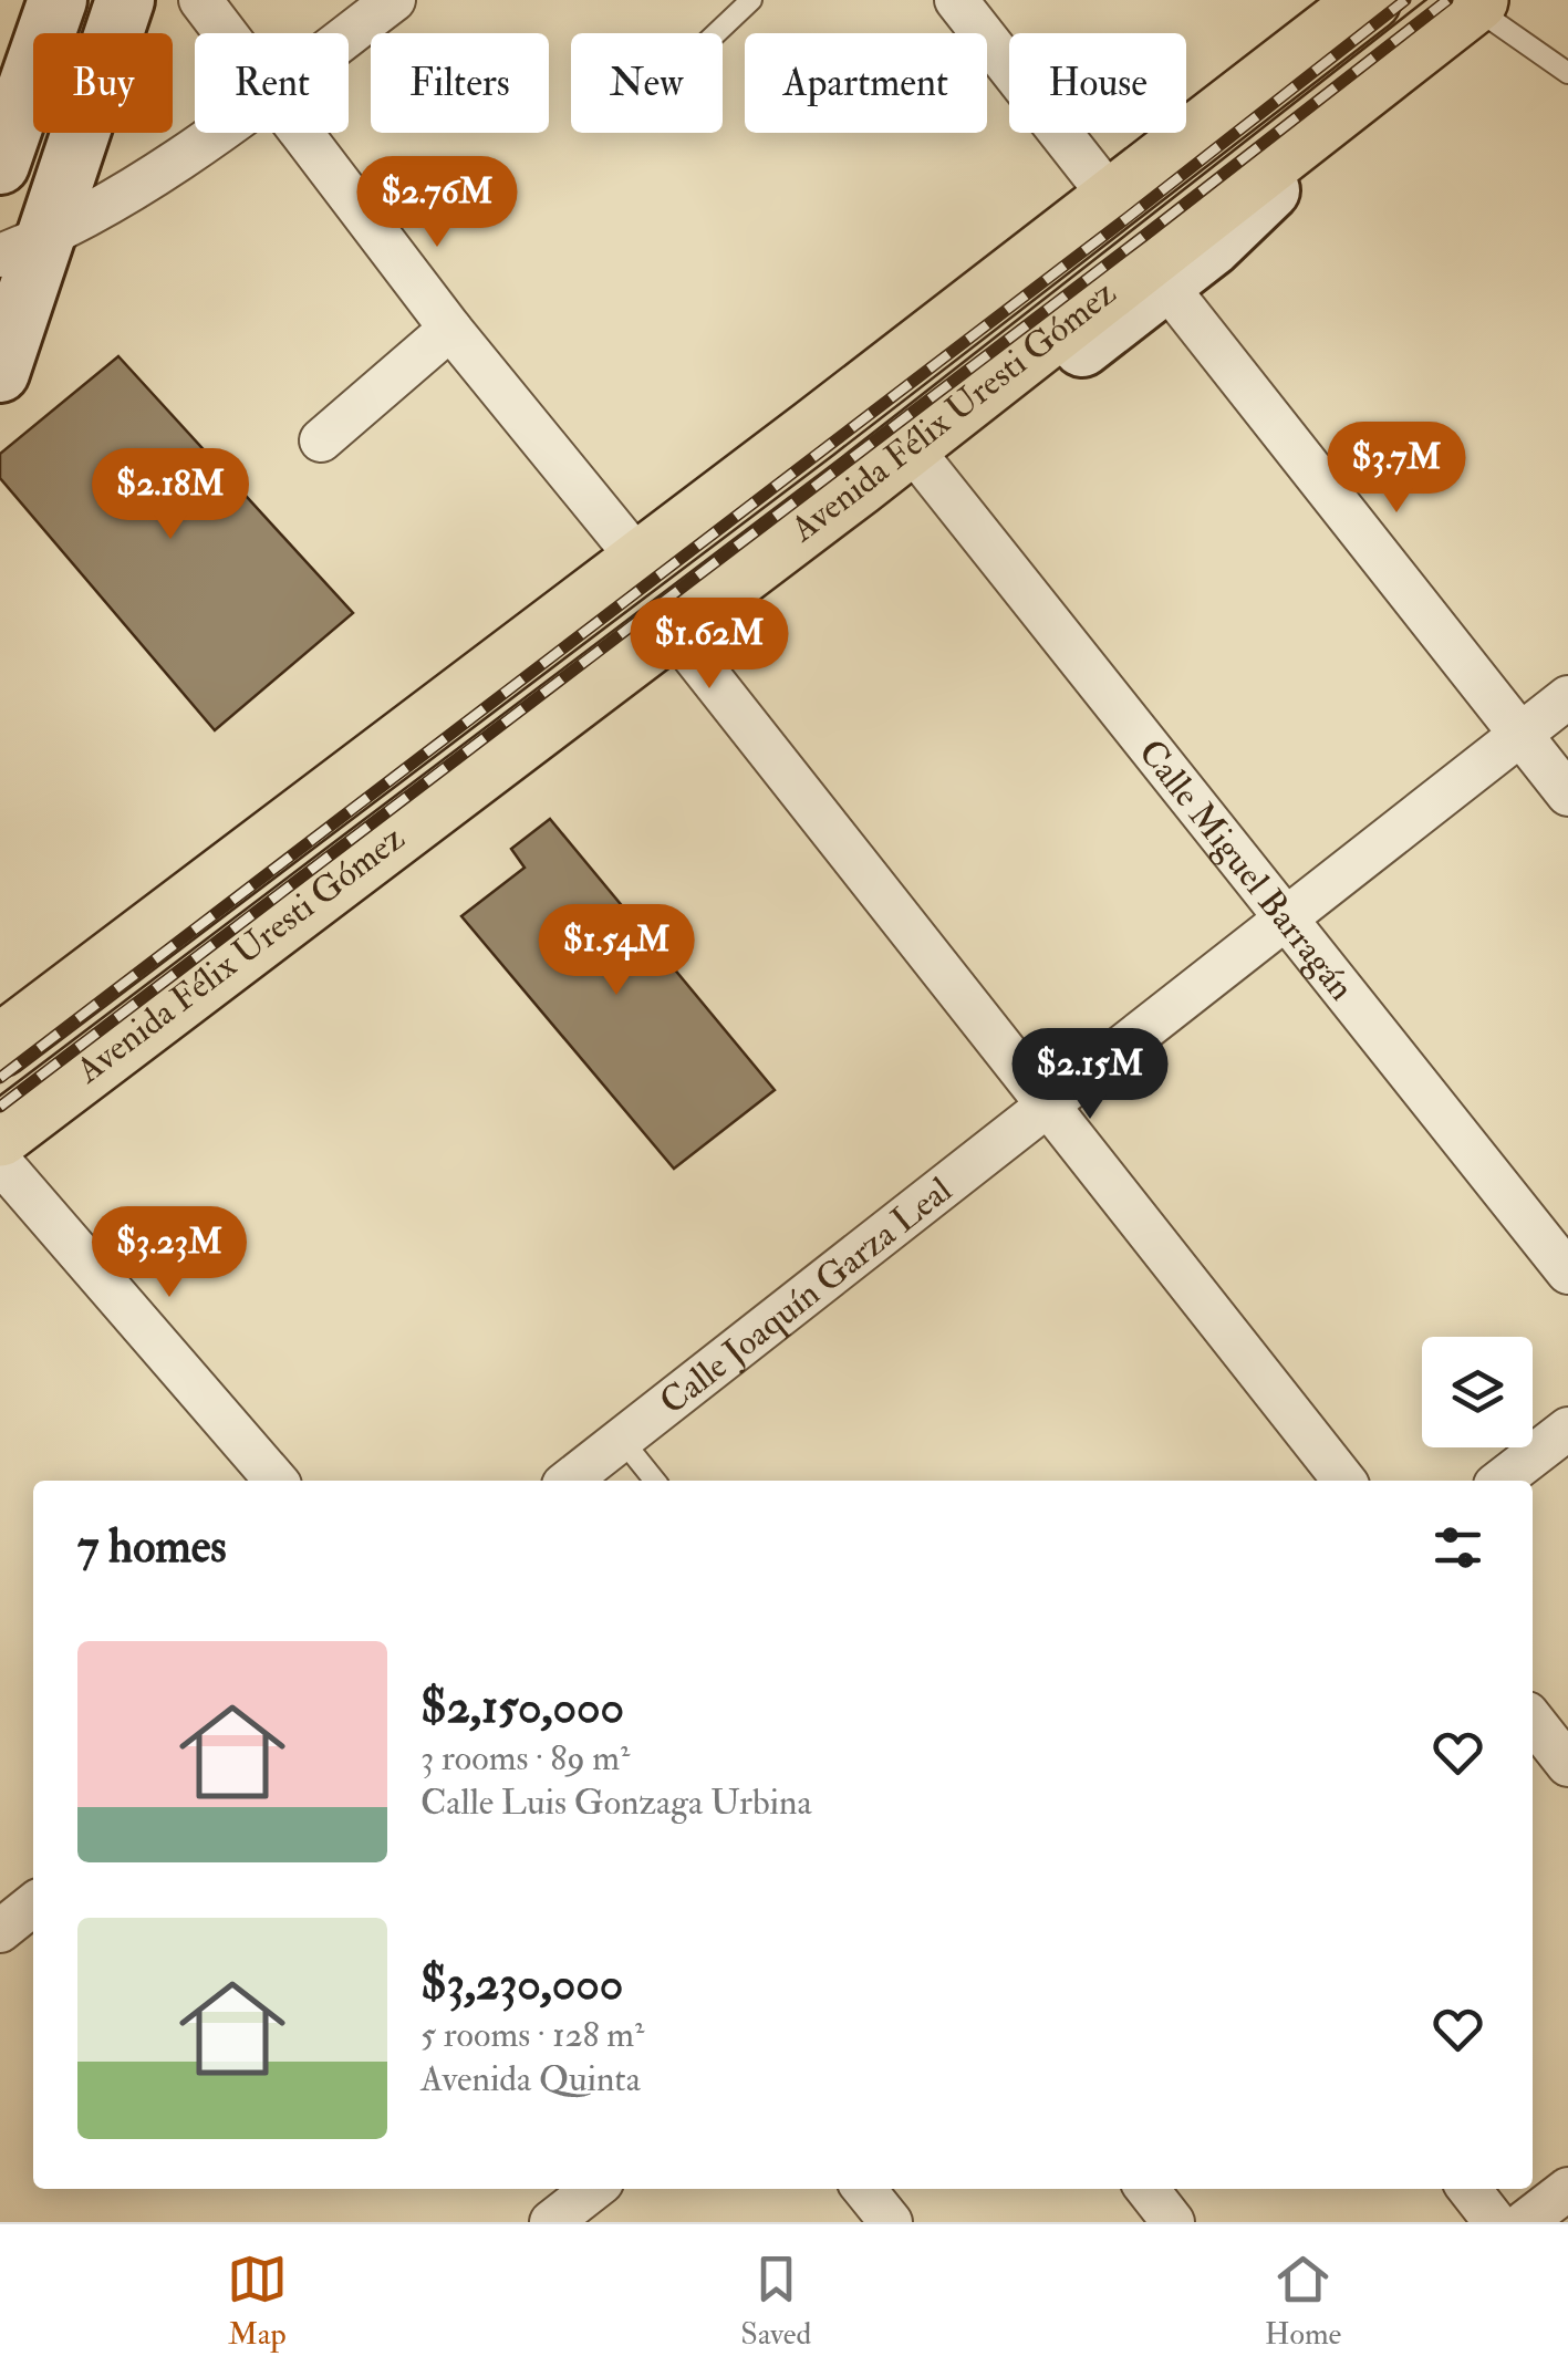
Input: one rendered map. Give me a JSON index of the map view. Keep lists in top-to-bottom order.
{
  "streets": {
    "main road": ["Avenida Félix Uresti Gómez"],
    "street": ["Calle Miguel Barragán", "Calle Joaquín Garza Leal"]
  },
  "crossings": [
    ["Calle Miguel Barragán", "Calle Joaquín Garza Leal"]
  ],
  "page": {
    "chip": [
      "Buy",
      "Rent",
      "Filters",
      "New",
      "Apartment",
      "House"
    ],
    "price": [
      "$2.76M",
      "$3.7M",
      "$2.18M",
      "$1.62M",
      "$1.54M",
      "$2.15M",
      "$3.23M"
    ],
    "heading": "7 homes",
    "list": [
      {
        "name": "$2,150,000",
        "note": "3 rooms · 89 m² · Calle Luis Gonzaga Urbina"
      },
      {
        "name": "$3,230,000",
        "note": "5 rooms · 128 m² · Avenida Quinta"
      }
    ],
    "tabs": ["Map", "Saved", "Home"]
  }
}
